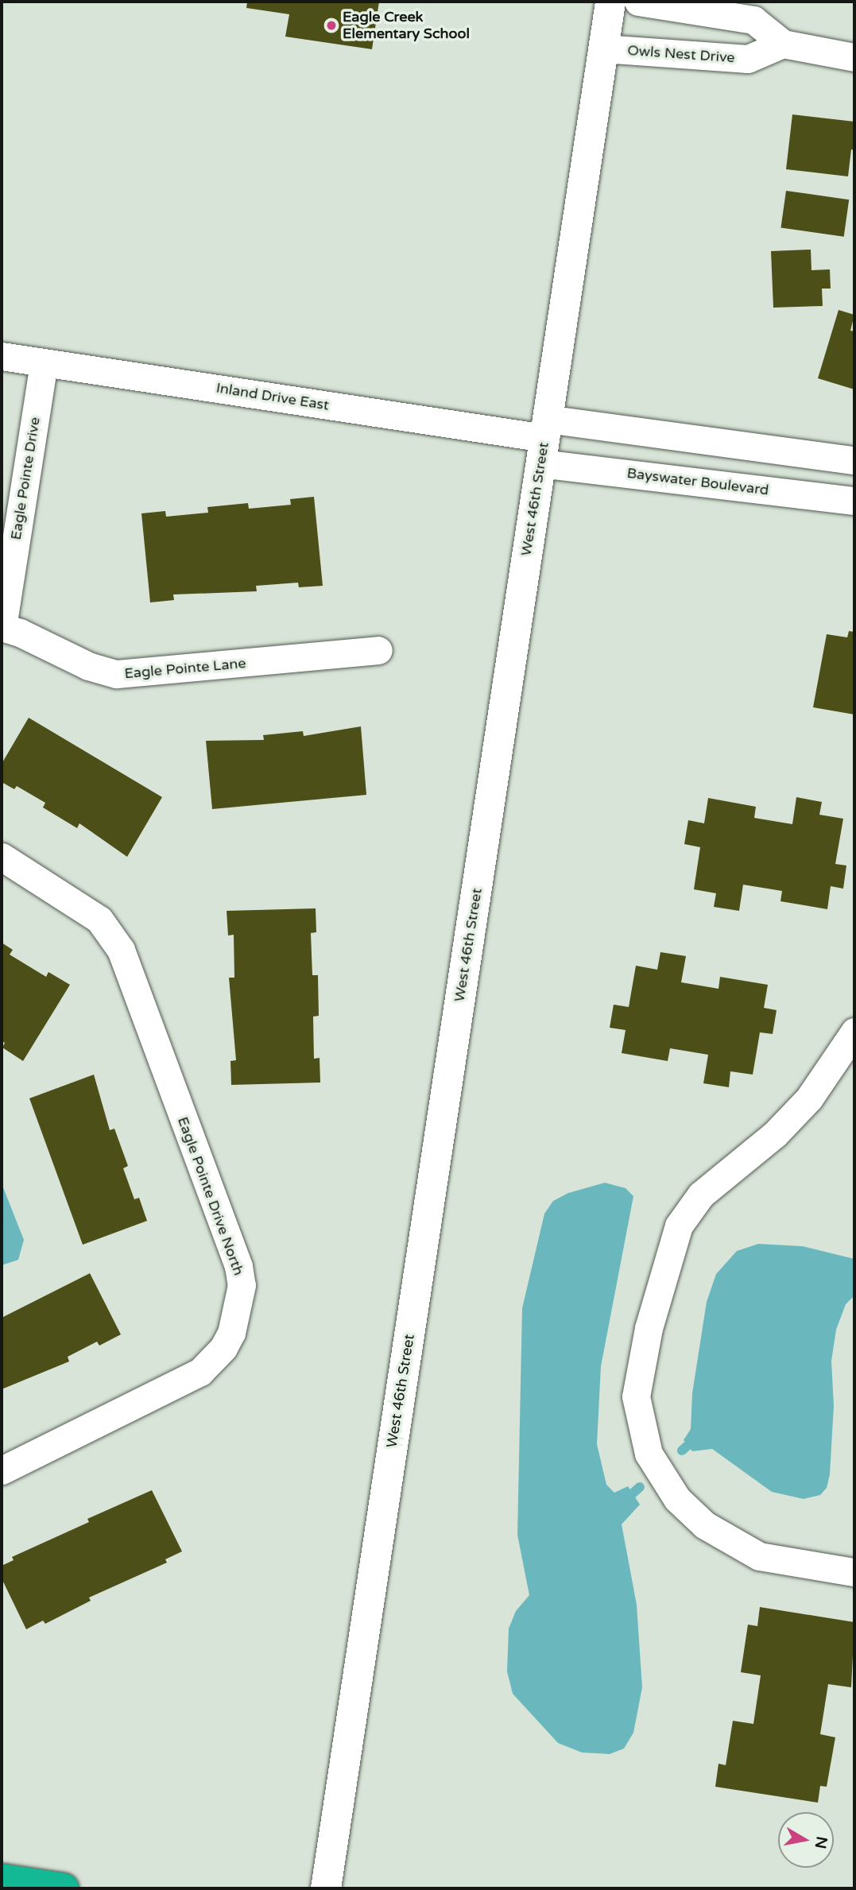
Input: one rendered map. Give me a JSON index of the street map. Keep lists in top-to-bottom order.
{
  "streets": {
    "street": [
      "Owls Nest Drive",
      "Inland Drive East",
      "Eagle Pointe Drive",
      "Bayswater Boulevard",
      "West 46th Street",
      "Eagle Pointe Lane",
      "Eagle Pointe Drive North"
    ]
  },
  "crossings": [
    ["Owls Nest Drive", "West 46th Street"],
    ["Inland Drive East", "Eagle Pointe Drive"],
    ["Inland Drive East", "Bayswater Boulevard"],
    ["Inland Drive East", "West 46th Street"],
    ["Eagle Pointe Drive", "Eagle Pointe Lane"],
    ["Bayswater Boulevard", "West 46th Street"]
  ],
  "places": ["Eagle Creek Elementary School"],
  "north": "right"
}
